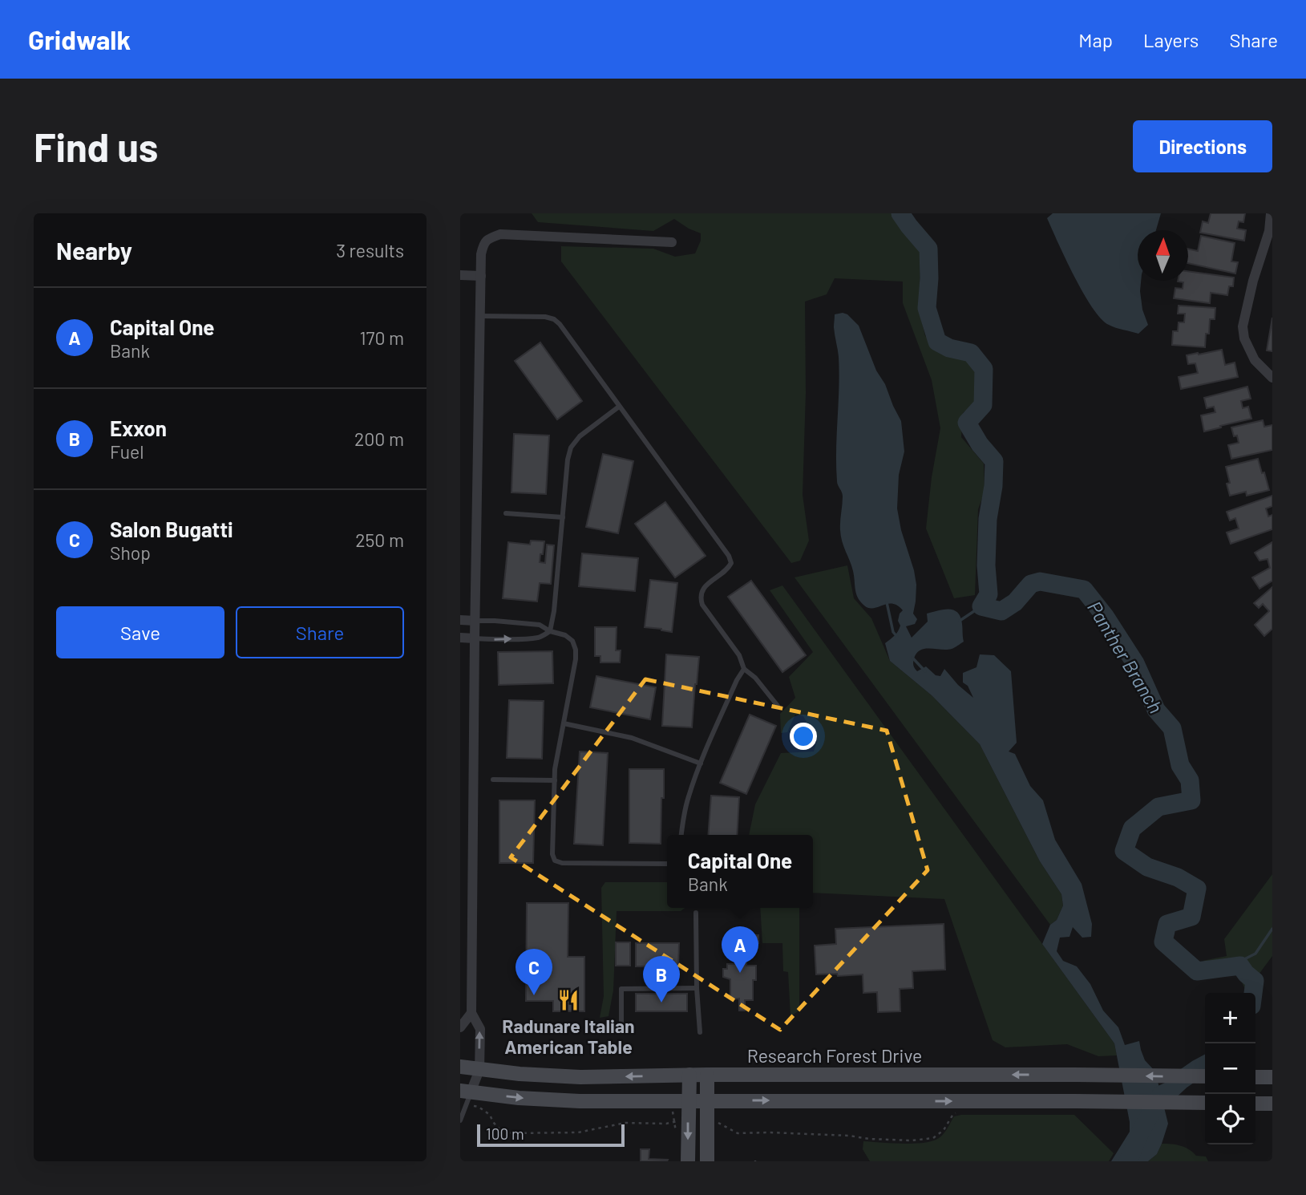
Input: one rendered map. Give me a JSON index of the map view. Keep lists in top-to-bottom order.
{
  "streets": {
    "main road": ["Research Forest Drive"]
  },
  "water": ["Panther Branch"],
  "places": {
    "restaurant": ["Radunare Italian American Table"]
  },
  "scale_bar": "100 m",
  "north": "top",
  "page": {
    "header": "Gridwalk",
    "nav": ["Map", "Layers", "Share"],
    "buttons": [
      "Directions",
      ["Save", "Share"]
    ],
    "title": "Find us",
    "heading": ["Nearby", "3 results"],
    "list": [
      {
        "mark": "A",
        "name": "Capital One",
        "note": "Bank",
        "value": "170 m"
      },
      {
        "mark": "B",
        "name": "Exxon",
        "note": "Fuel",
        "value": "200 m"
      },
      {
        "mark": "C",
        "name": "Salon Bugatti",
        "note": "Shop",
        "value": "250 m"
      }
    ],
    "popup": ["Capital One", "Bank"],
    "pins": ["A", "C", "B"],
    "map_buttons": ["+", "−"],
    "scale": "100 m"
  }
}
